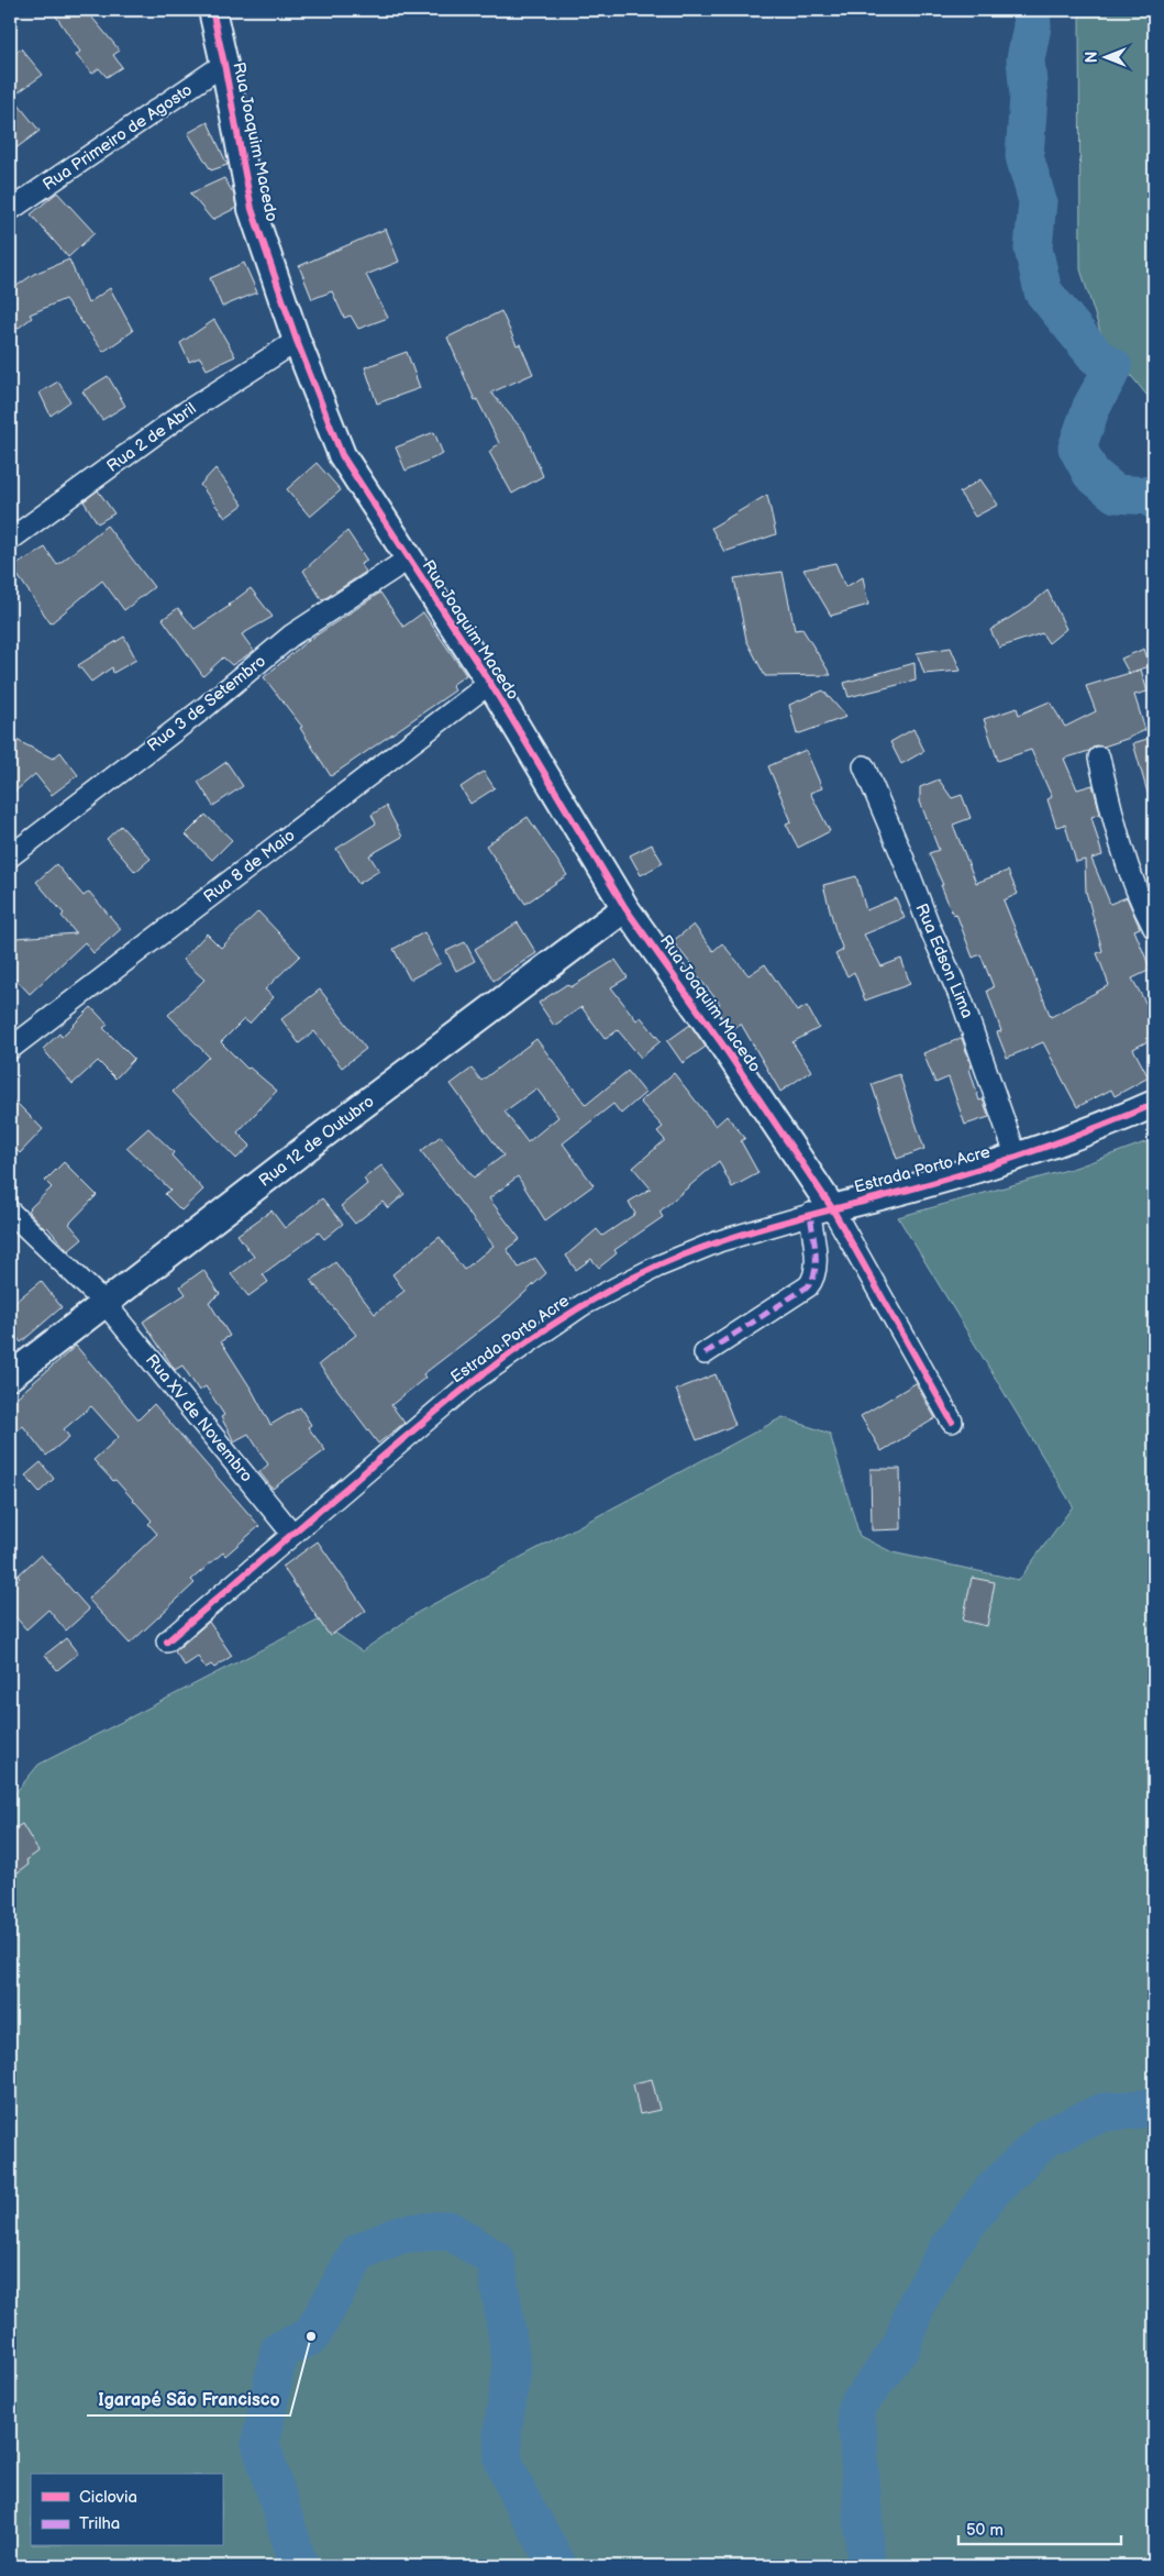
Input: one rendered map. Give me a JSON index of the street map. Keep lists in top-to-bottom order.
{
  "streets": {
    "street": [
      "Rua Primeiro de Agosto",
      "Rua Joaquim Macedo",
      "Rua 2 de Abril",
      "Rua 3 de Setembro",
      "Rua 8 de Maio",
      "Rua Edson Lima",
      "Rua 12 de Outubro",
      "Estrada Porto Acre",
      "Rua XV de Novembro"
    ]
  },
  "crossings": [
    ["Rua Primeiro de Agosto", "Rua Joaquim Macedo"],
    ["Rua Joaquim Macedo", "Rua 2 de Abril"],
    ["Rua Joaquim Macedo", "Rua 3 de Setembro"],
    ["Rua Joaquim Macedo", "Rua 8 de Maio"],
    ["Rua Joaquim Macedo", "Rua 12 de Outubro"],
    ["Rua Joaquim Macedo", "Estrada Porto Acre"],
    ["Rua Edson Lima", "Estrada Porto Acre"],
    ["Rua 12 de Outubro", "Rua XV de Novembro"],
    ["Estrada Porto Acre", "Rua XV de Novembro"]
  ],
  "places": ["Igarapé São Francisco"],
  "legend": ["Ciclovia", "Trilha"],
  "scale_bar": "50 m",
  "north": "left"
}
